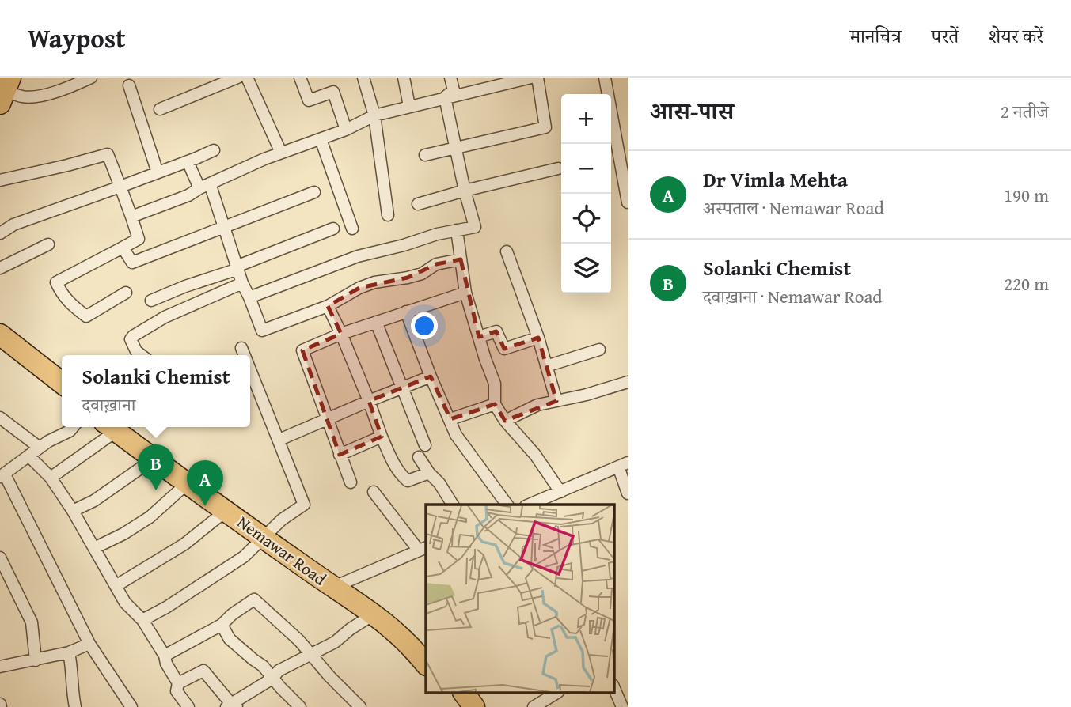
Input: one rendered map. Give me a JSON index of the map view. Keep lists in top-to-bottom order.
{
  "streets": {
    "highway": ["Nemawar Road"]
  },
  "page": {
    "header": "Waypost",
    "nav": ["मानचित्र", "परतें", "शेयर करें"],
    "heading": ["आस-पास", "2 नतीजे"],
    "map_buttons": ["+", "−"],
    "list": [
      {
        "mark": "A",
        "name": "Dr Vimla Mehta",
        "note": "अस्पताल · Nemawar Road",
        "value": "190 m"
      },
      {
        "mark": "B",
        "name": "Solanki Chemist",
        "note": "दवाख़ाना · Nemawar Road",
        "value": "220 m"
      }
    ],
    "popup": ["Solanki Chemist", "दवाख़ाना"],
    "pins": ["B", "A"]
  }
}
